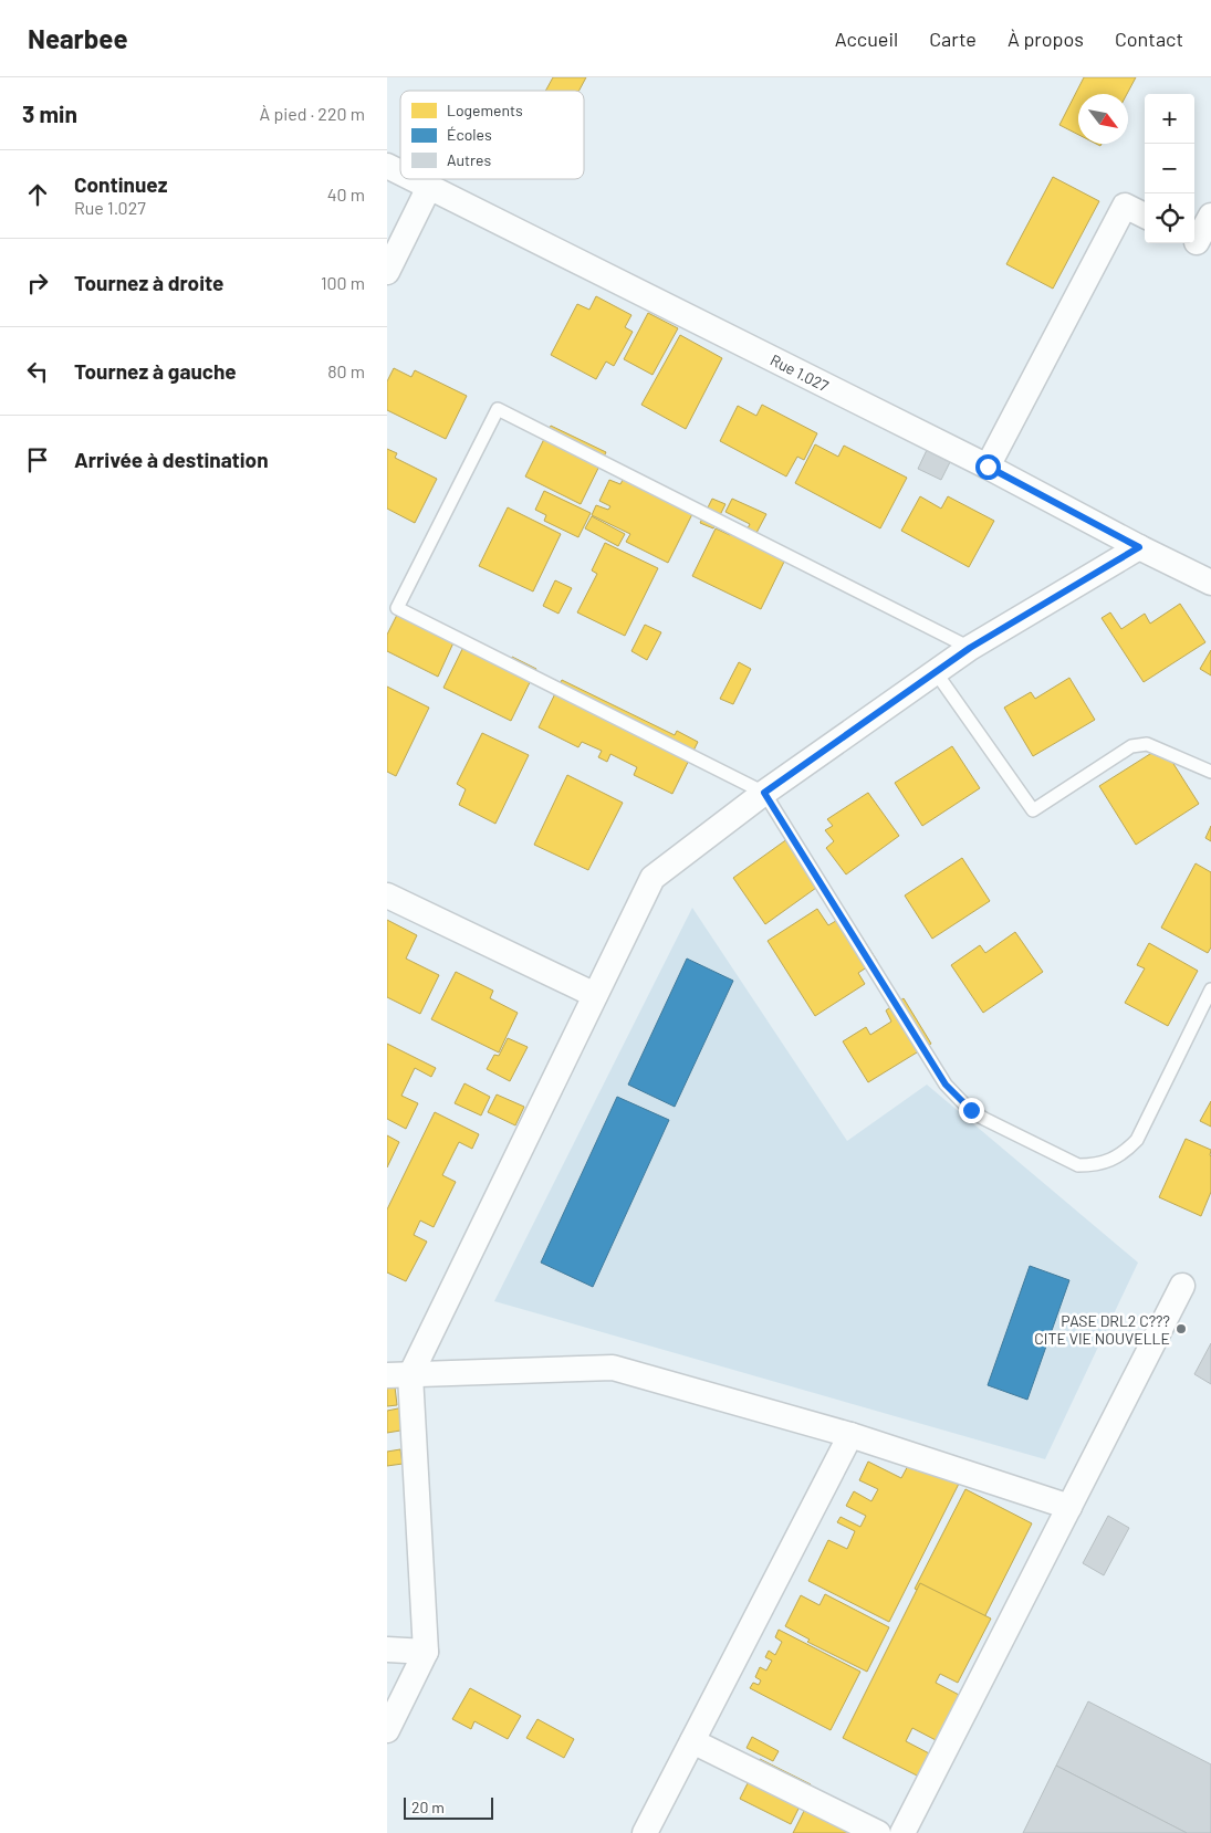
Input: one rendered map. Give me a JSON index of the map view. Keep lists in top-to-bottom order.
{
  "streets": {
    "street": ["Rue 1.027"]
  },
  "places": ["PASE DRL2 C??? CITE VIE NOUVELLE"],
  "legend": ["Logements", "Écoles", "Autres"],
  "scale_bar": "20 m",
  "north": "bottom right",
  "page": {
    "header": "Nearbee",
    "nav": [
      "Accueil",
      "Carte",
      "À propos",
      "Contact"
    ],
    "heading": ["3 min", "À pied · 220 m"],
    "map_buttons": ["+", "−"],
    "list": [
      ["Continuez", "Rue 1.027", "40 m"],
      ["Tournez à droite", "100 m"],
      ["Tournez à gauche", "80 m"],
      "Arrivée à destination"
    ],
    "scale": "20 m"
  }
}
